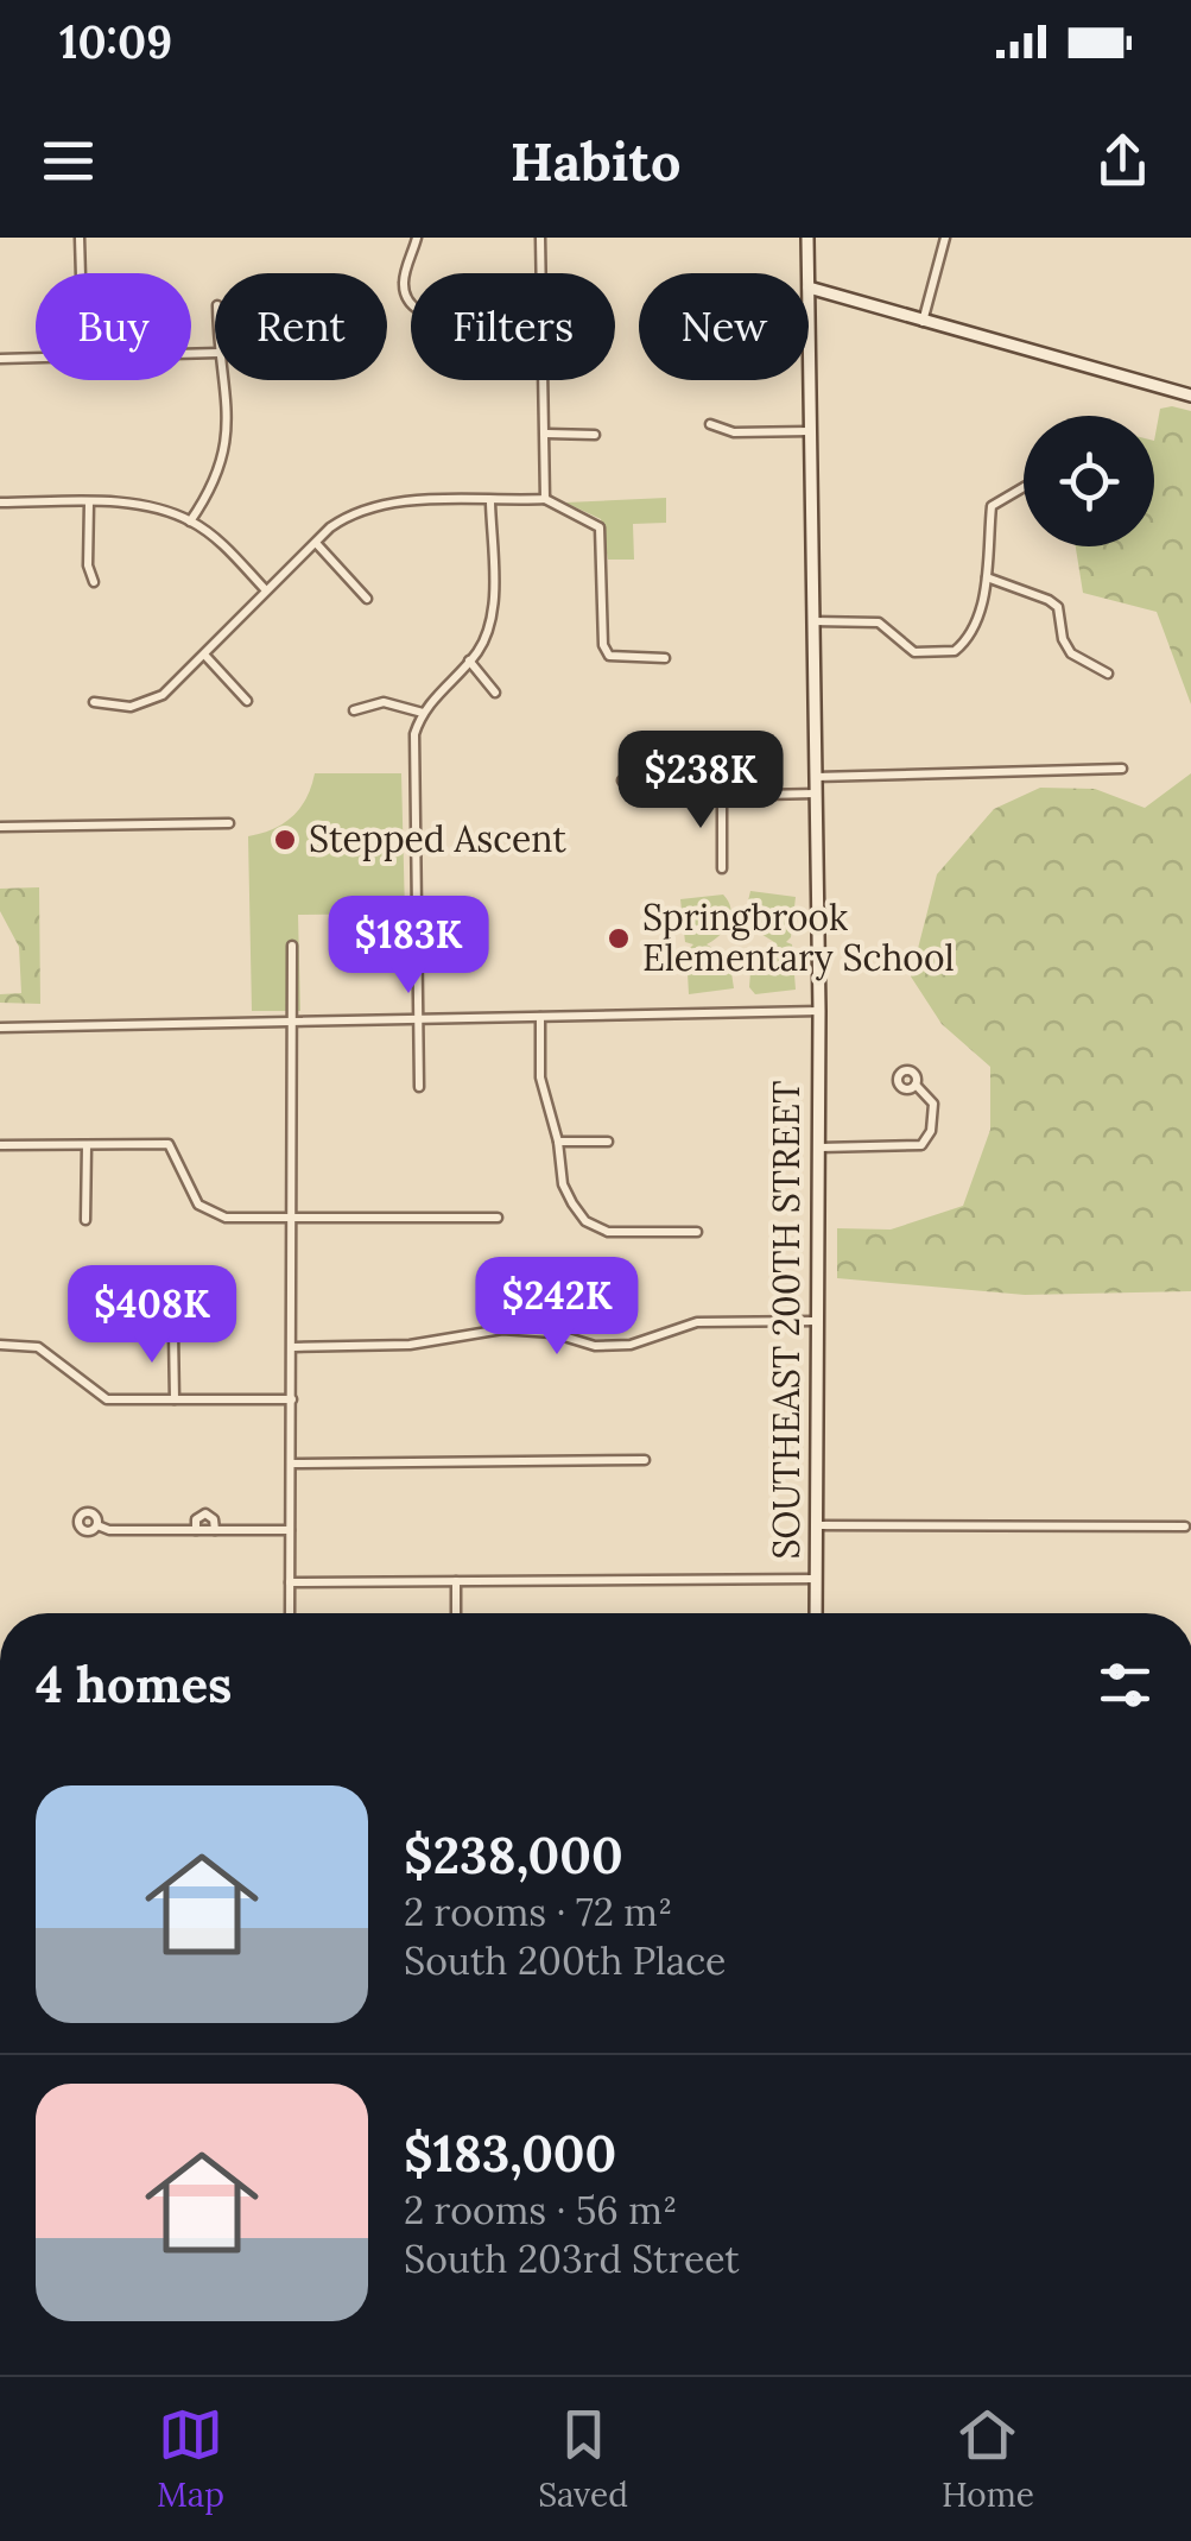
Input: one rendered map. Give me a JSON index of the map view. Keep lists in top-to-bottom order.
{
  "streets": {
    "street": ["SOUTHEAST 200TH STREET"]
  },
  "places": ["Stepped Ascent", "Springbrook Elementary School"],
  "page": {
    "status": "10:09",
    "header": "Habito",
    "chip": [
      "Buy",
      "Rent",
      "Filters",
      "New"
    ],
    "price": [
      "$238K",
      "$183K",
      "$242K",
      "$408K"
    ],
    "heading": "4 homes",
    "list": [
      {
        "name": "$238,000",
        "note": "2 rooms · 72 m² · South 200th Place"
      },
      {
        "name": "$183,000",
        "note": "2 rooms · 56 m² · South 203rd Street"
      }
    ],
    "tabs": ["Map", "Saved", "Home"]
  }
}
